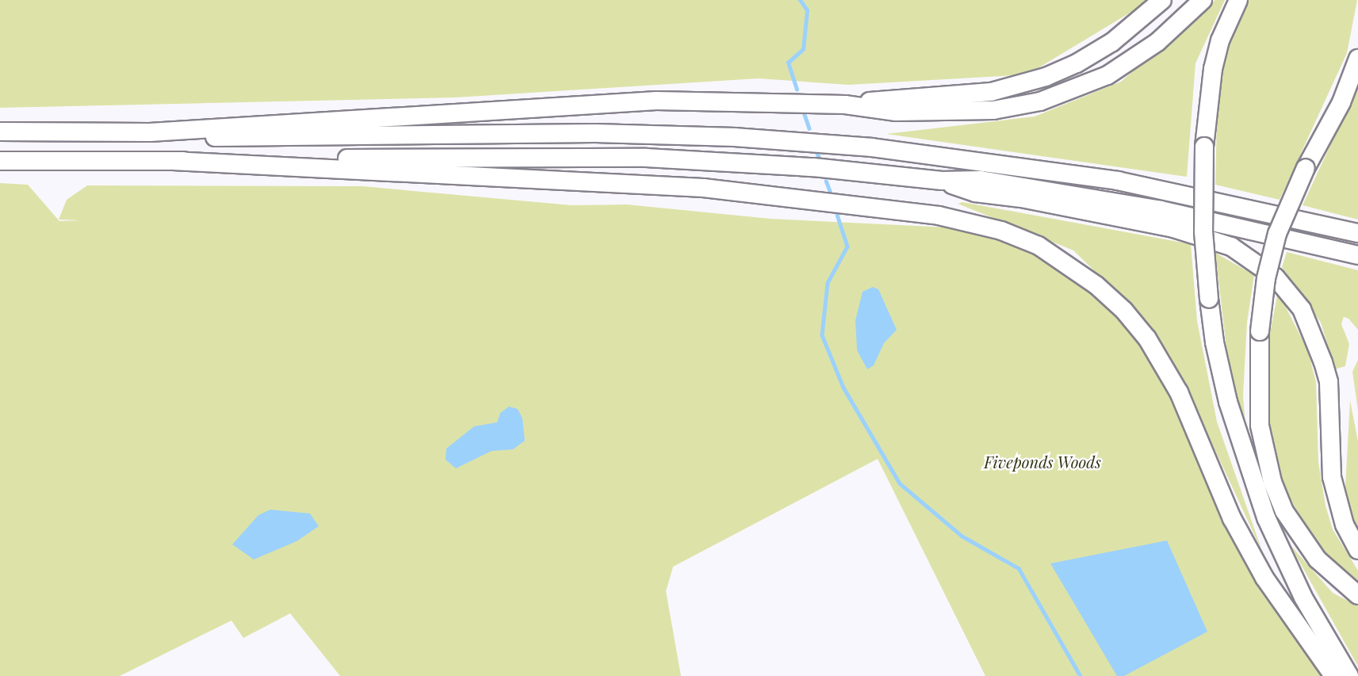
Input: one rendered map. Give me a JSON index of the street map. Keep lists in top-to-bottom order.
{
  "parks": ["Fiveponds Woods"]
}
